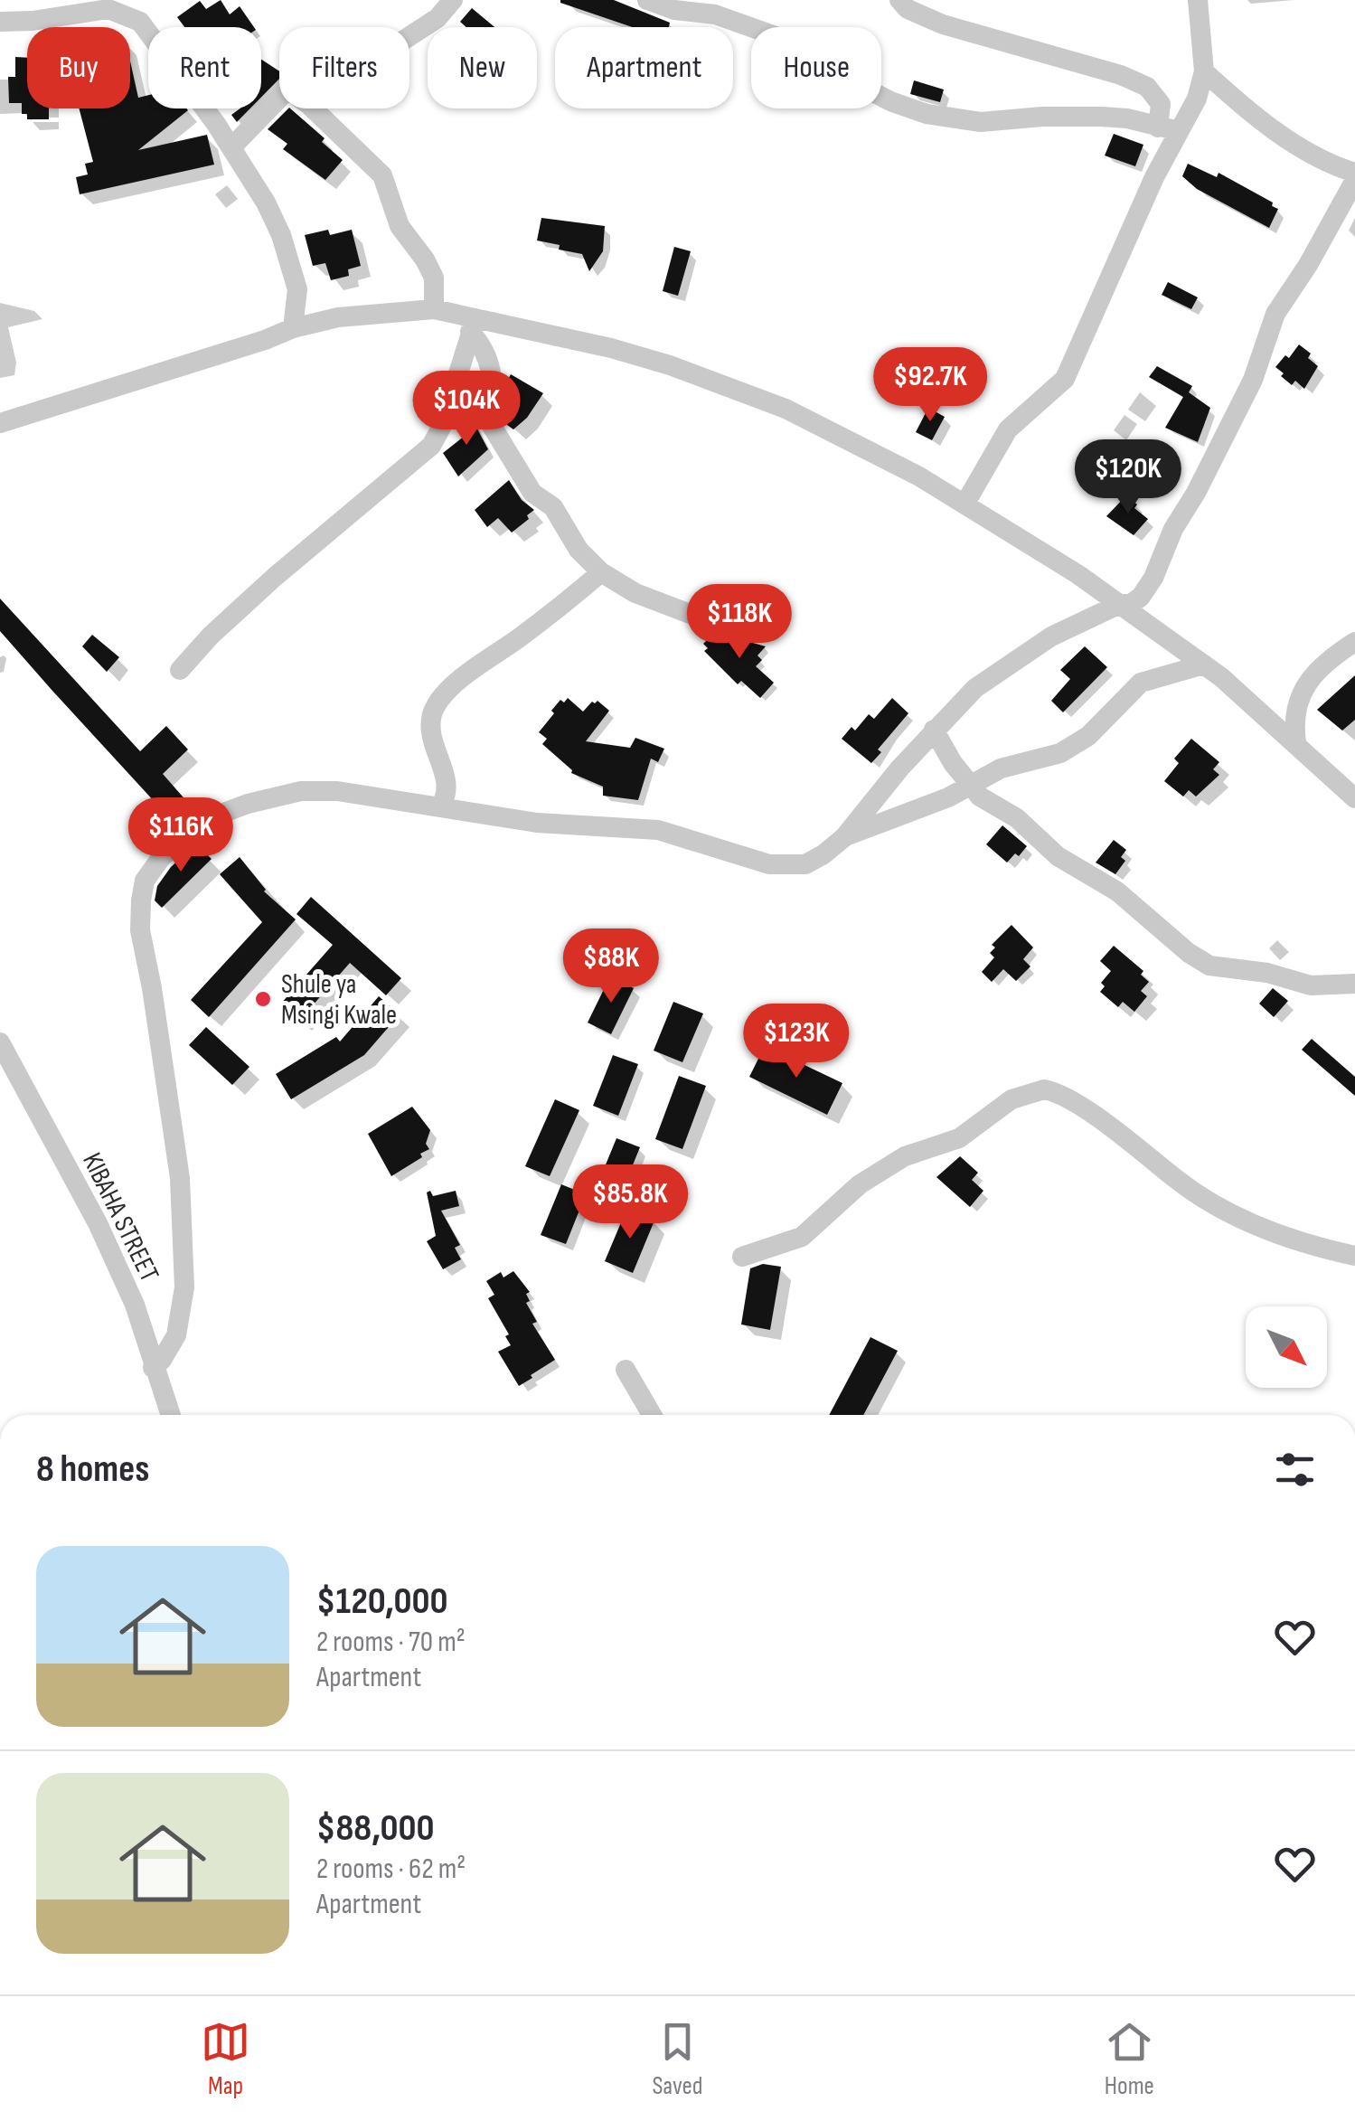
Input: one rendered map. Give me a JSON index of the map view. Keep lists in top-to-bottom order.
{
  "streets": {
    "street": ["KIBAHA STREET"]
  },
  "places": ["Shule ya Msingi Kwale"],
  "north": "bottom right",
  "page": {
    "chip": [
      "Buy",
      "Rent",
      "Filters",
      "New",
      "Apartment",
      "House"
    ],
    "price": [
      "$92.7K",
      "$104K",
      "$120K",
      "$118K",
      "$116K",
      "$88K",
      "$123K",
      "$85.8K"
    ],
    "heading": "8 homes",
    "list": [
      {
        "name": "$120,000",
        "note": "2 rooms · 70 m² · Apartment"
      },
      {
        "name": "$88,000",
        "note": "2 rooms · 62 m² · Apartment"
      }
    ],
    "tabs": ["Map", "Saved", "Home"]
  }
}
